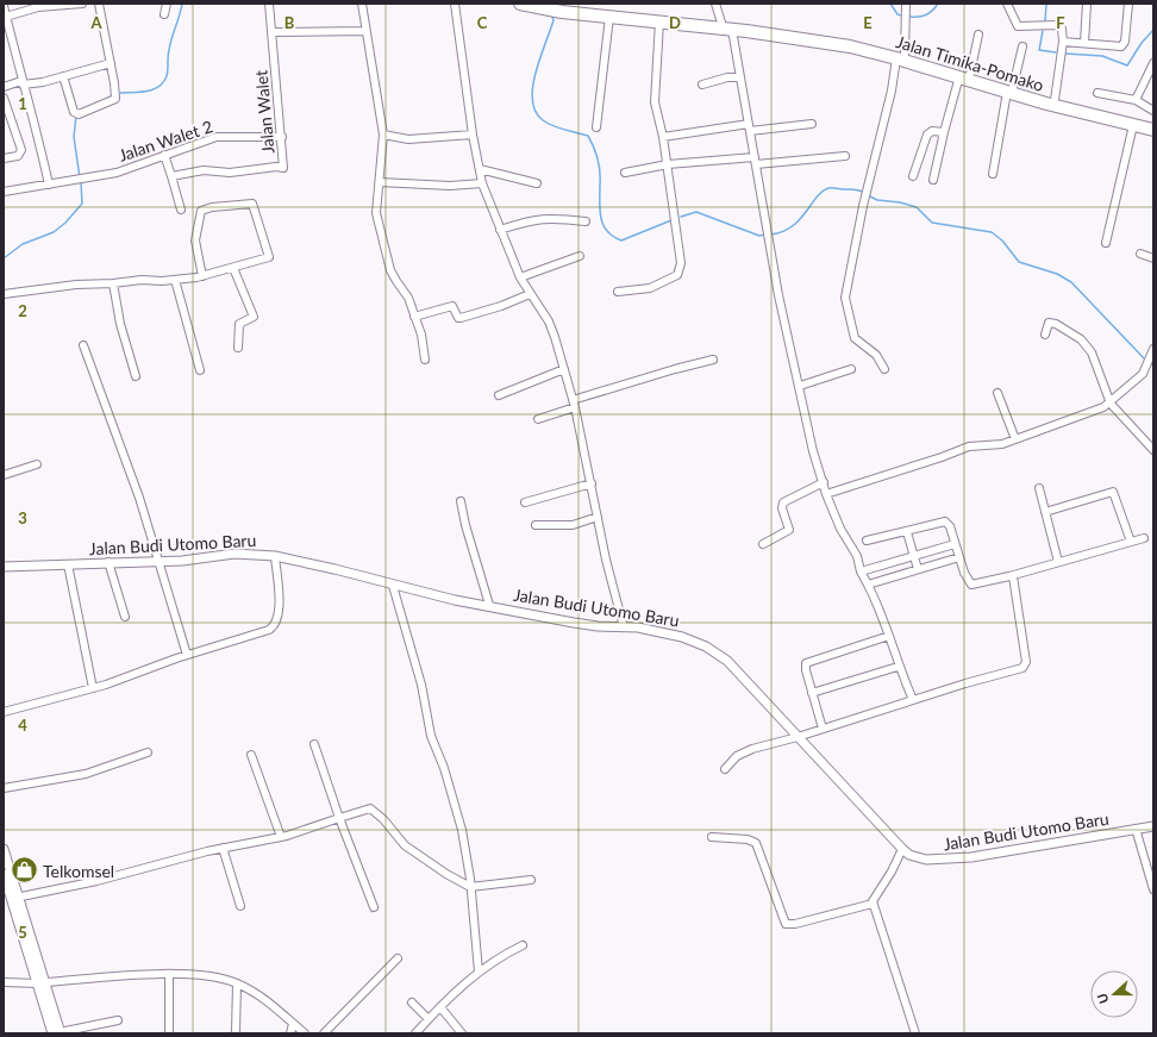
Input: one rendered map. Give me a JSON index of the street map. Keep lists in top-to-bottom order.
{
  "streets": {
    "highway": ["Jalan Timika-Pomako"],
    "street": ["Jalan Walet", "Jalan Walet 2", "Jalan Budi Utomo Baru"]
  },
  "crossings": [
    ["Jalan Walet", "Jalan Walet 2"]
  ],
  "places": {
    "shop": ["Telkomsel"]
  },
  "north": "left",
  "grid": {
    "columns": [
      "A",
      "B",
      "C",
      "D",
      "E",
      "F"
    ],
    "rows": [
      "1",
      "2",
      "3",
      "4",
      "5"
    ]
  }
}
